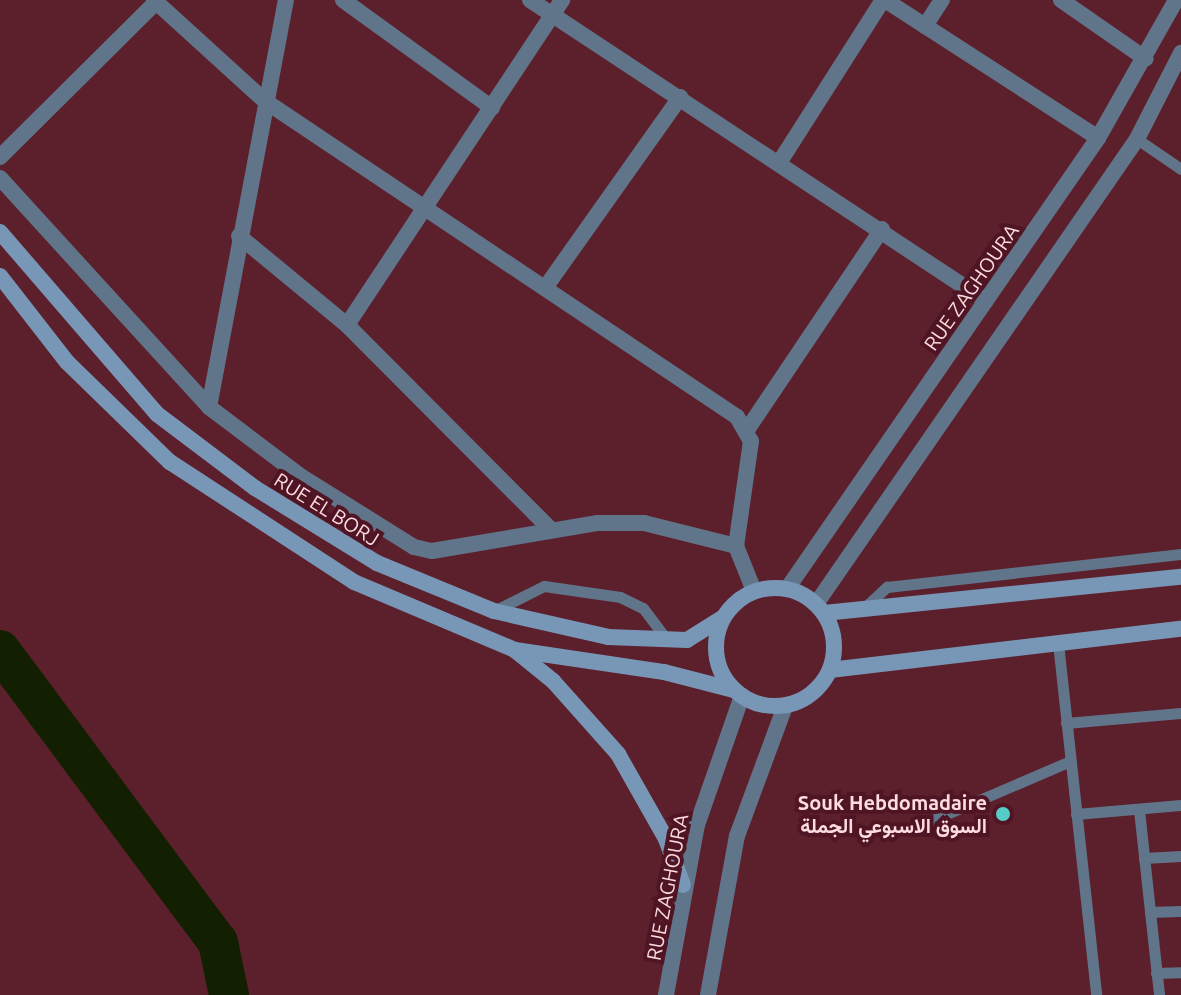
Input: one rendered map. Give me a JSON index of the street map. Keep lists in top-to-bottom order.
{
  "streets": {
    "main road": ["RUE EL BORJ"],
    "street": ["RUE ZAGHOURA"]
  },
  "crossings": [
    ["RUE ZAGHOURA", "RUE EL BORJ"]
  ],
  "places": ["Souk Hebdomadaire السوق الاسبوعي الجملة"]
}
